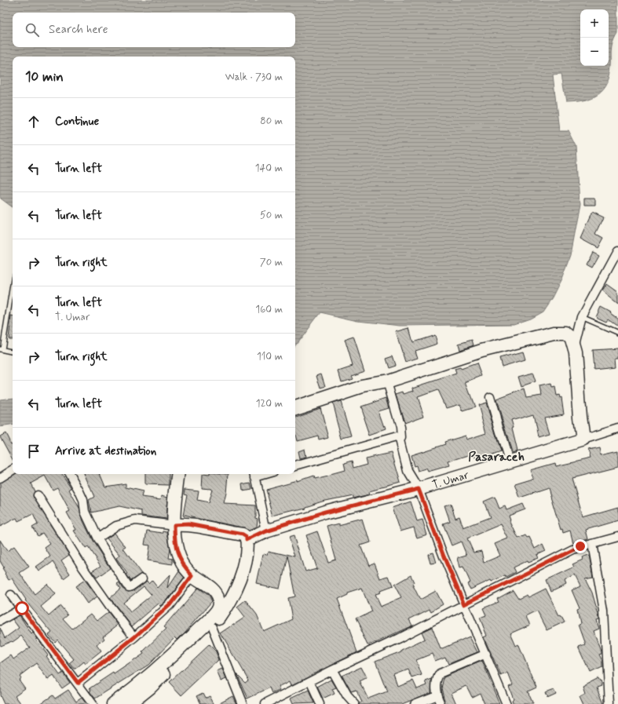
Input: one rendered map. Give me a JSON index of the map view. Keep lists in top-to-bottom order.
{
  "streets": {
    "main road": ["T. Umar"]
  },
  "districts": ["Pasaraceh"],
  "page": {
    "map_buttons": ["+", "−"],
    "search": "Search here",
    "heading": ["10 min", "Walk · 730 m"],
    "list": [
      ["Continue", "80 m"],
      ["Turn left", "140 m"],
      ["Turn left", "50 m"],
      ["Turn right", "70 m"],
      ["Turn left", "T. Umar", "160 m"],
      ["Turn right", "110 m"],
      ["Turn left", "120 m"],
      "Arrive at destination"
    ]
  }
}
